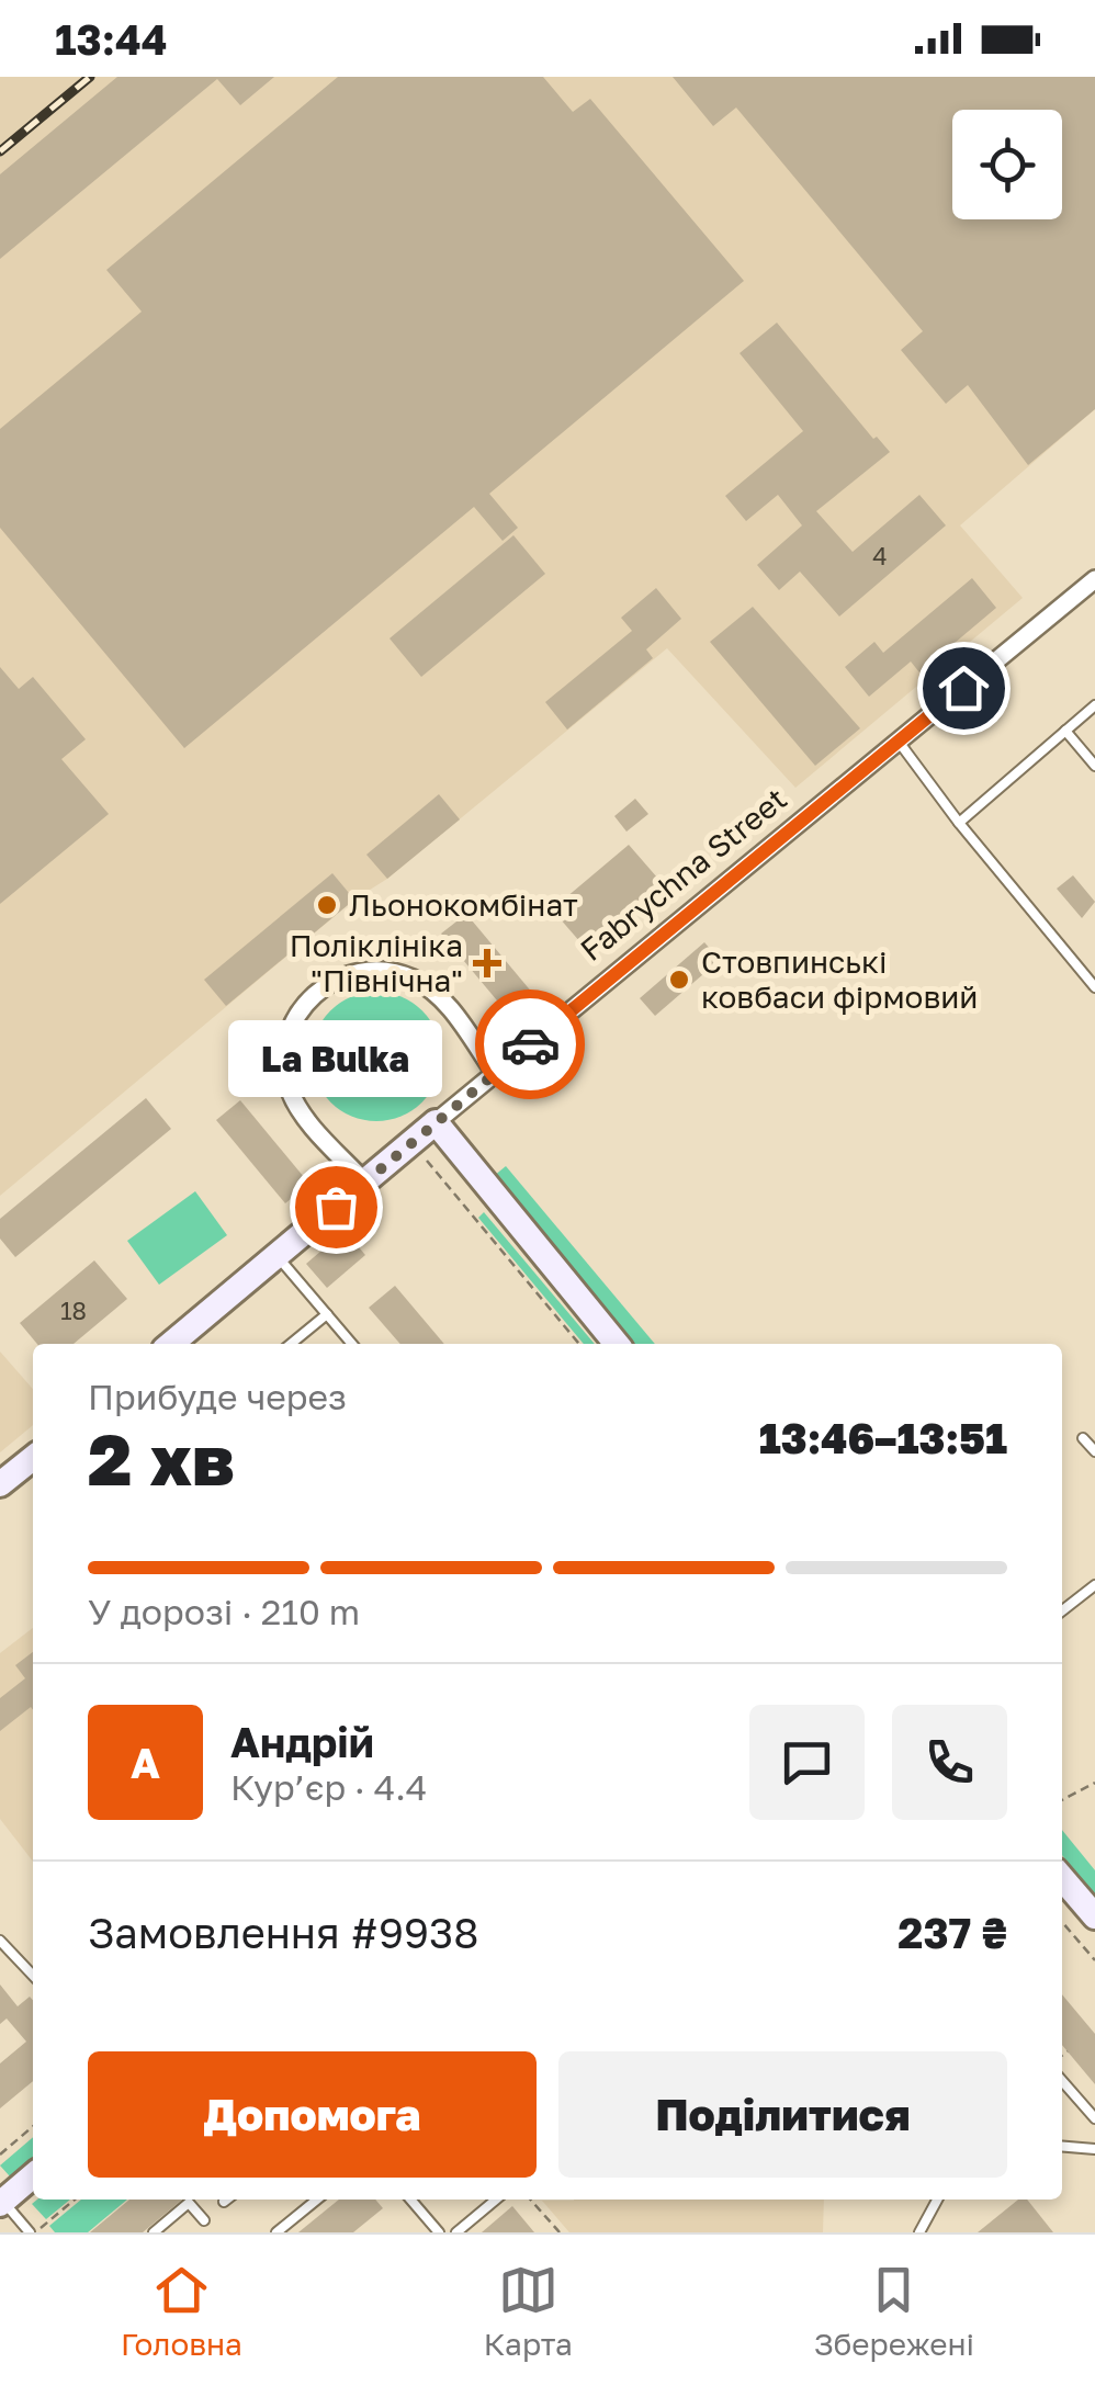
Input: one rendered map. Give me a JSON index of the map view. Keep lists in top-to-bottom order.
{
  "streets": {
    "street": ["Fabrychna Street"]
  },
  "places": {
    "other": ["Льонокомбінат", "Стовпинські ковбаси фірмовий", "La Bulka"],
    "health": ["Поліклініка \"Північна\""]
  },
  "house_numbers": ["4", "18"],
  "page": {
    "status": "13:44",
    "bubble": "La Bulka",
    "heading": ["2 хв", "Прибуде через", "13:46–13:51"],
    "panel": [
      "Андрій",
      "Кур’єр · 4.4",
      "Замовлення #9938",
      "237 ₴"
    ],
    "bar": "У дорозі · 210 m",
    "round": "А",
    "buttons": ["Допомога", "Поділитися"],
    "tabs": ["Головна", "Карта", "Збережені"]
  }
}
